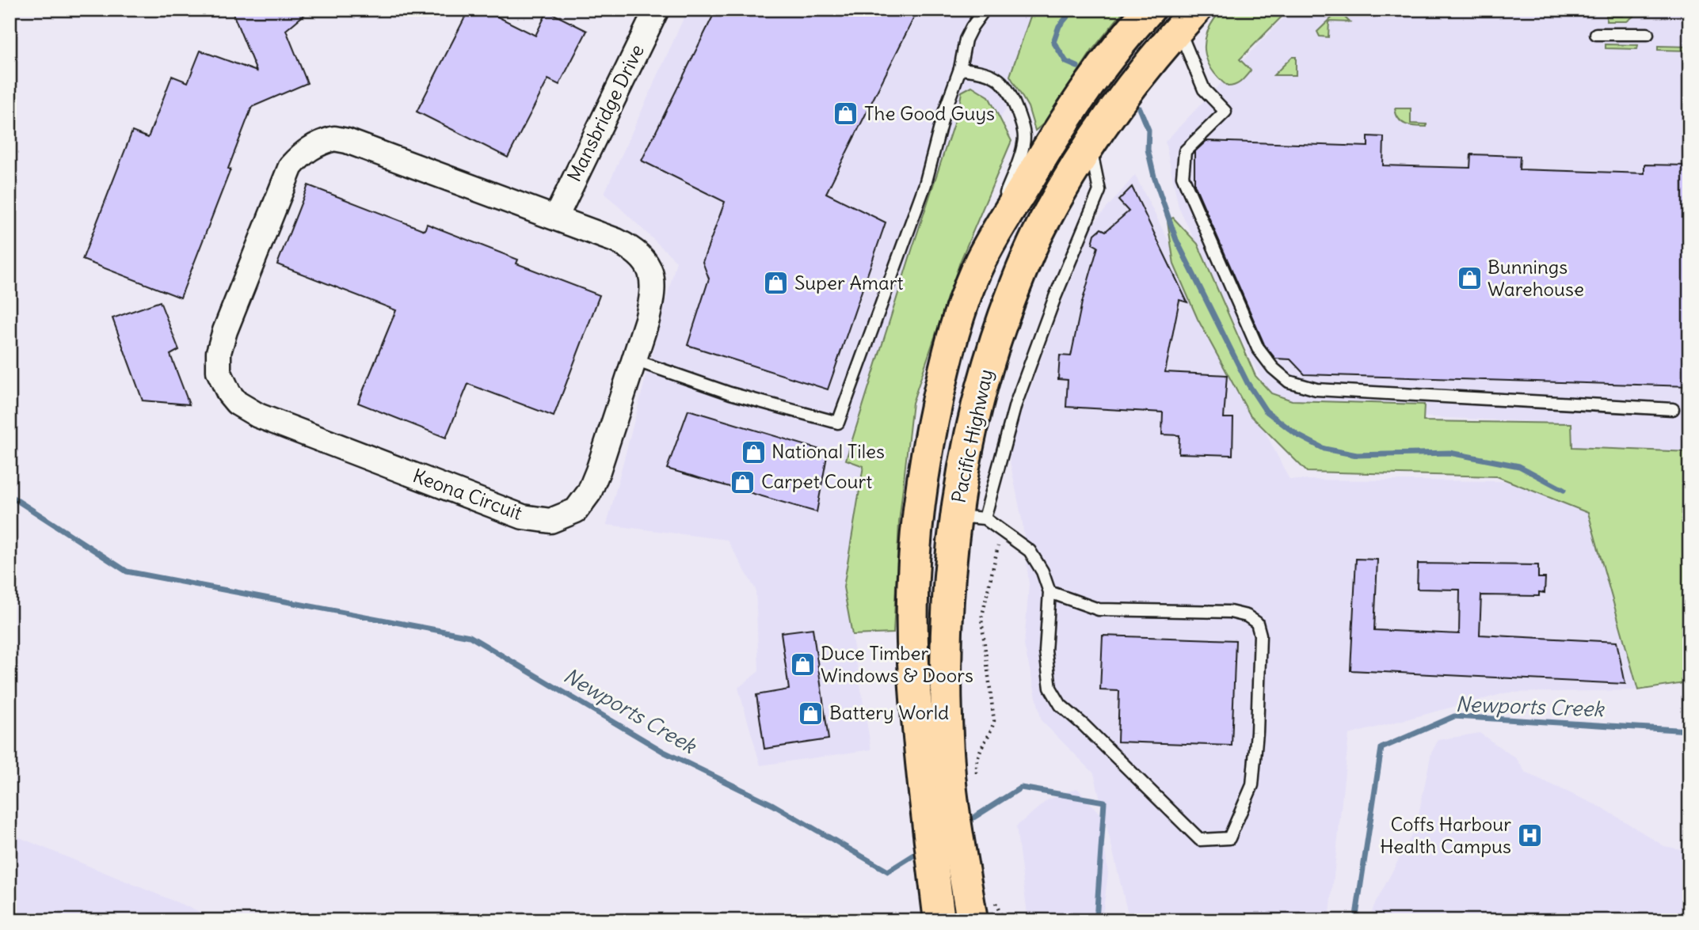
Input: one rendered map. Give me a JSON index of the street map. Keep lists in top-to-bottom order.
{
  "streets": {
    "highway": ["Pacific Highway"],
    "street": ["Mansbridge Drive", "Keona Circuit"]
  },
  "crossings": [
    ["Mansbridge Drive", "Keona Circuit"]
  ],
  "water": ["Newports Creek"],
  "places": {
    "shop": [
      "The Good Guys",
      "Bunnings Warehouse",
      "Super Amart",
      "National Tiles",
      "Carpet Court",
      "Duce Timber Windows & Doors",
      "Battery World"
    ],
    "hospital": ["Coffs Harbour Health Campus"]
  }
}
